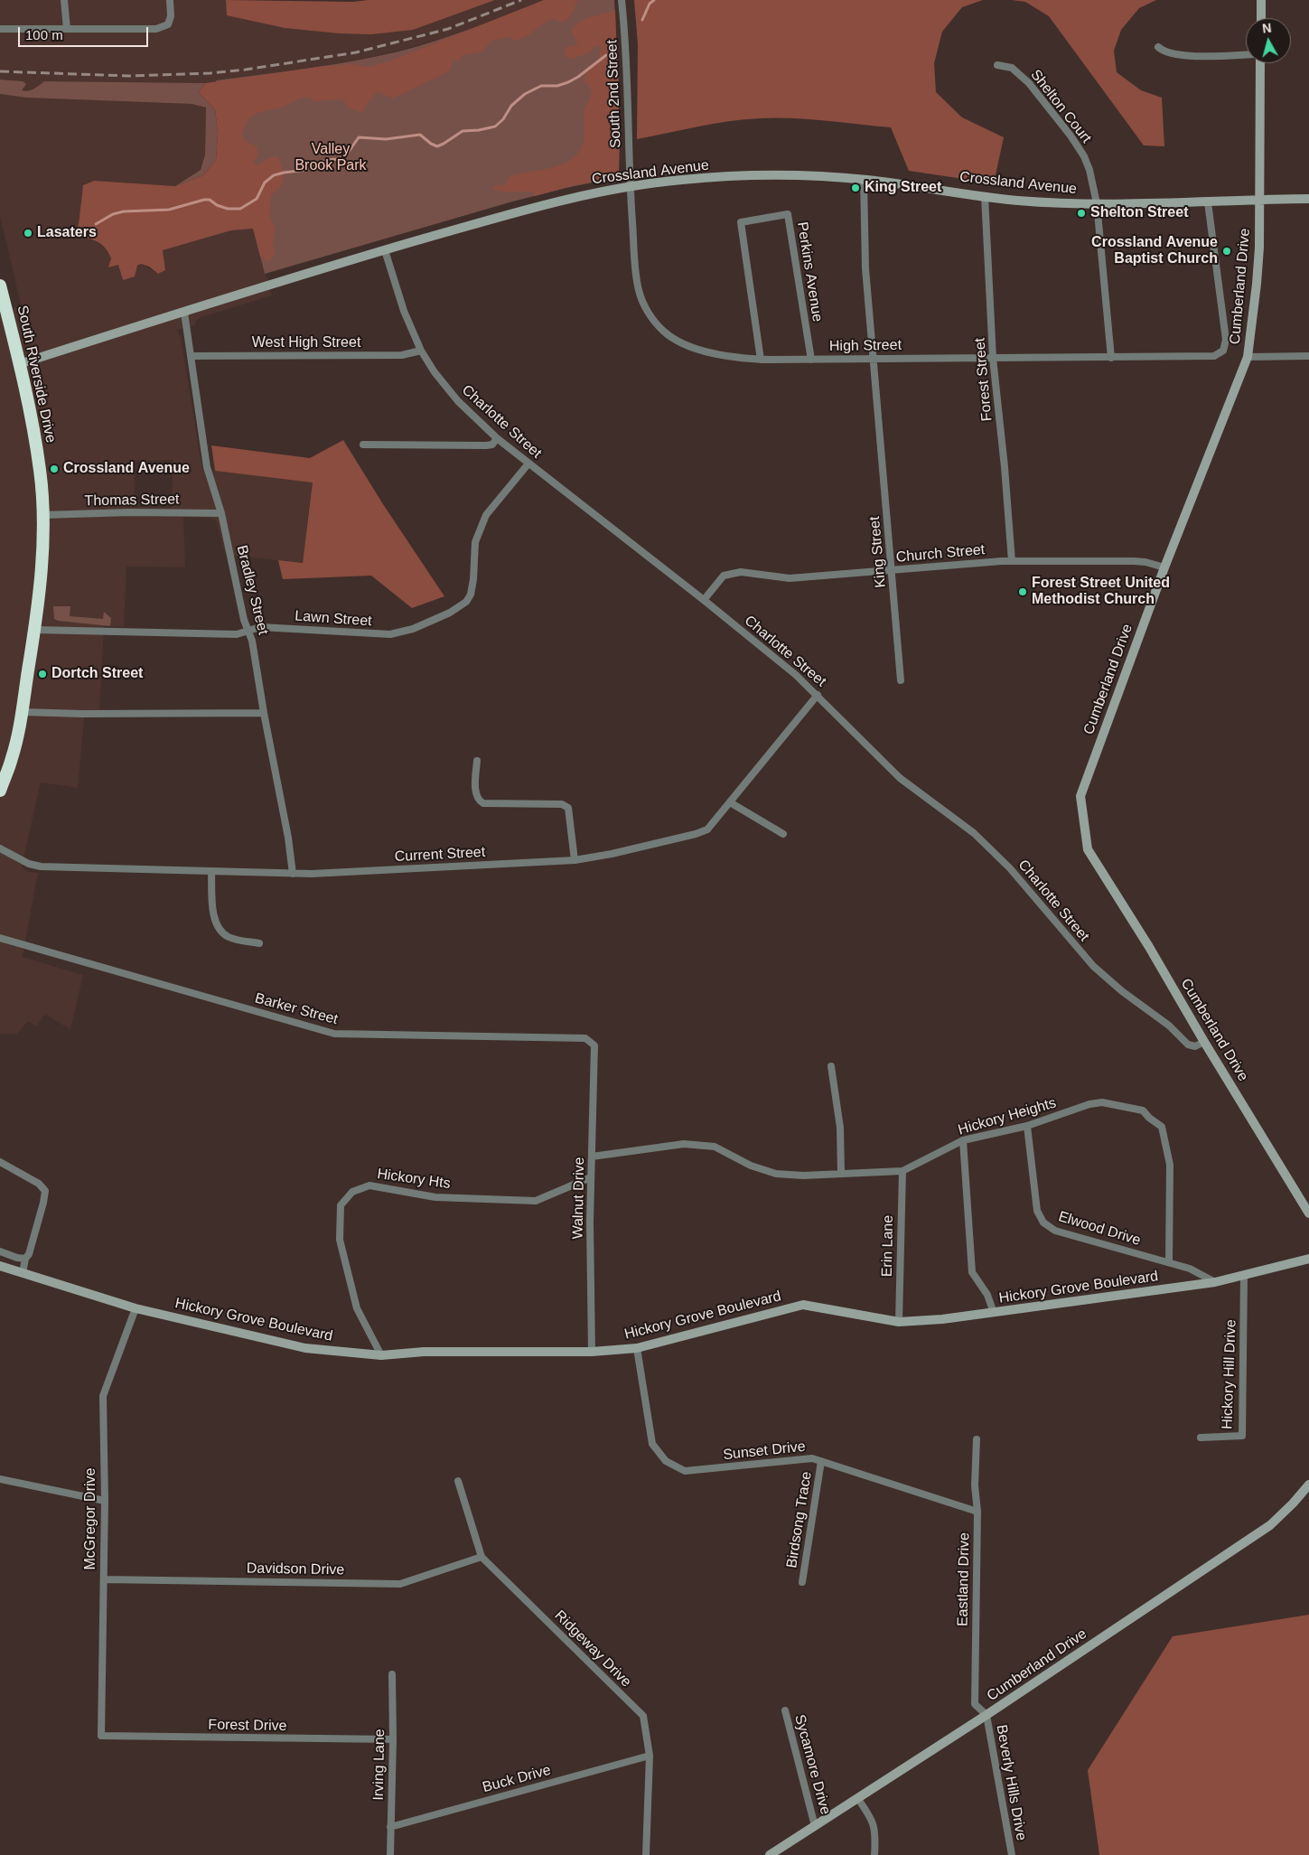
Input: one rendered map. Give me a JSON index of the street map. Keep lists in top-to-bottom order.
{
  "streets": {
    "highway": ["South Riverside Drive"],
    "main road": ["Crossland Avenue", "Cumberland Drive", "Hickory Grove Boulevard"],
    "street": [
      "South 2nd Street",
      "Shelton Court",
      "Perkins Avenue",
      "West High Street",
      "High Street",
      "Forest Street",
      "Charlotte Street",
      "Thomas Street",
      "King Street",
      "Church Street",
      "Bradley Street",
      "Lawn Street",
      "Current Street",
      "Barker Street",
      "Hickory Heights",
      "Hickory Hts",
      "Walnut Drive",
      "Elwood Drive",
      "Erin Lane",
      "Hickory Hill Drive",
      "Sunset Drive",
      "McGregor Drive",
      "Birdsong Trace",
      "Davidson Drive",
      "Eastland Drive",
      "Ridgeway Drive",
      "Forest Drive",
      "Irving Lane",
      "Sycamore Drive",
      "Buck Drive",
      "Beverly Hills Drive"
    ]
  },
  "crossings": [
    ["South 2nd Street", "Crossland Avenue"],
    ["South 2nd Street", "High Street"],
    ["Shelton Court", "Crossland Avenue"],
    ["Crossland Avenue", "Cumberland Drive"],
    ["Crossland Avenue", "High Street"],
    ["Crossland Avenue", "South Riverside Drive"],
    ["Crossland Avenue", "Forest Street"],
    ["Crossland Avenue", "Charlotte Street"],
    ["Crossland Avenue", "King Street"],
    ["Crossland Avenue", "Bradley Street"],
    ["Perkins Avenue", "High Street"],
    ["Cumberland Drive", "Charlotte Street"],
    ["Cumberland Drive", "Church Street"],
    ["Cumberland Drive", "Eastland Drive"],
    ["Cumberland Drive", "Sycamore Drive"],
    ["Cumberland Drive", "Beverly Hills Drive"],
    ["West High Street", "Charlotte Street"],
    ["West High Street", "Bradley Street"],
    ["High Street", "Forest Street"],
    ["High Street", "King Street"],
    ["South Riverside Drive", "Thomas Street"],
    ["South Riverside Drive", "Lawn Street"],
    ["Forest Street", "Church Street"],
    ["Charlotte Street", "Church Street"],
    ["Charlotte Street", "Lawn Street"],
    ["Charlotte Street", "Current Street"],
    ["Thomas Street", "Bradley Street"],
    ["King Street", "Church Street"],
    ["Bradley Street", "Lawn Street"],
    ["Bradley Street", "Current Street"],
    ["Barker Street", "Walnut Drive"],
    ["Hickory Heights", "Walnut Drive"],
    ["Hickory Heights", "Elwood Drive"],
    ["Hickory Heights", "Erin Lane"],
    ["Hickory Hts", "Walnut Drive"],
    ["Hickory Hts", "Hickory Grove Boulevard"],
    ["Walnut Drive", "Hickory Grove Boulevard"],
    ["Elwood Drive", "Hickory Grove Boulevard"],
    ["Erin Lane", "Hickory Grove Boulevard"],
    ["Hickory Grove Boulevard", "Hickory Hill Drive"],
    ["Hickory Grove Boulevard", "Sunset Drive"],
    ["Hickory Grove Boulevard", "McGregor Drive"],
    ["Sunset Drive", "Birdsong Trace"],
    ["Sunset Drive", "Eastland Drive"],
    ["McGregor Drive", "Davidson Drive"],
    ["McGregor Drive", "Forest Drive"],
    ["Davidson Drive", "Ridgeway Drive"],
    ["Eastland Drive", "Beverly Hills Drive"],
    ["Ridgeway Drive", "Buck Drive"],
    ["Forest Drive", "Irving Lane"],
    ["Irving Lane", "Buck Drive"]
  ],
  "parks": ["Valley Brook Park"],
  "places": [
    "King Street",
    "Shelton Street",
    "Lasaters",
    "Crossland Avenue Baptist Church",
    "Crossland Avenue",
    "Forest Street United Methodist Church",
    "Dortch Street"
  ],
  "scale_bar": "100 m",
  "north": "top"
}
